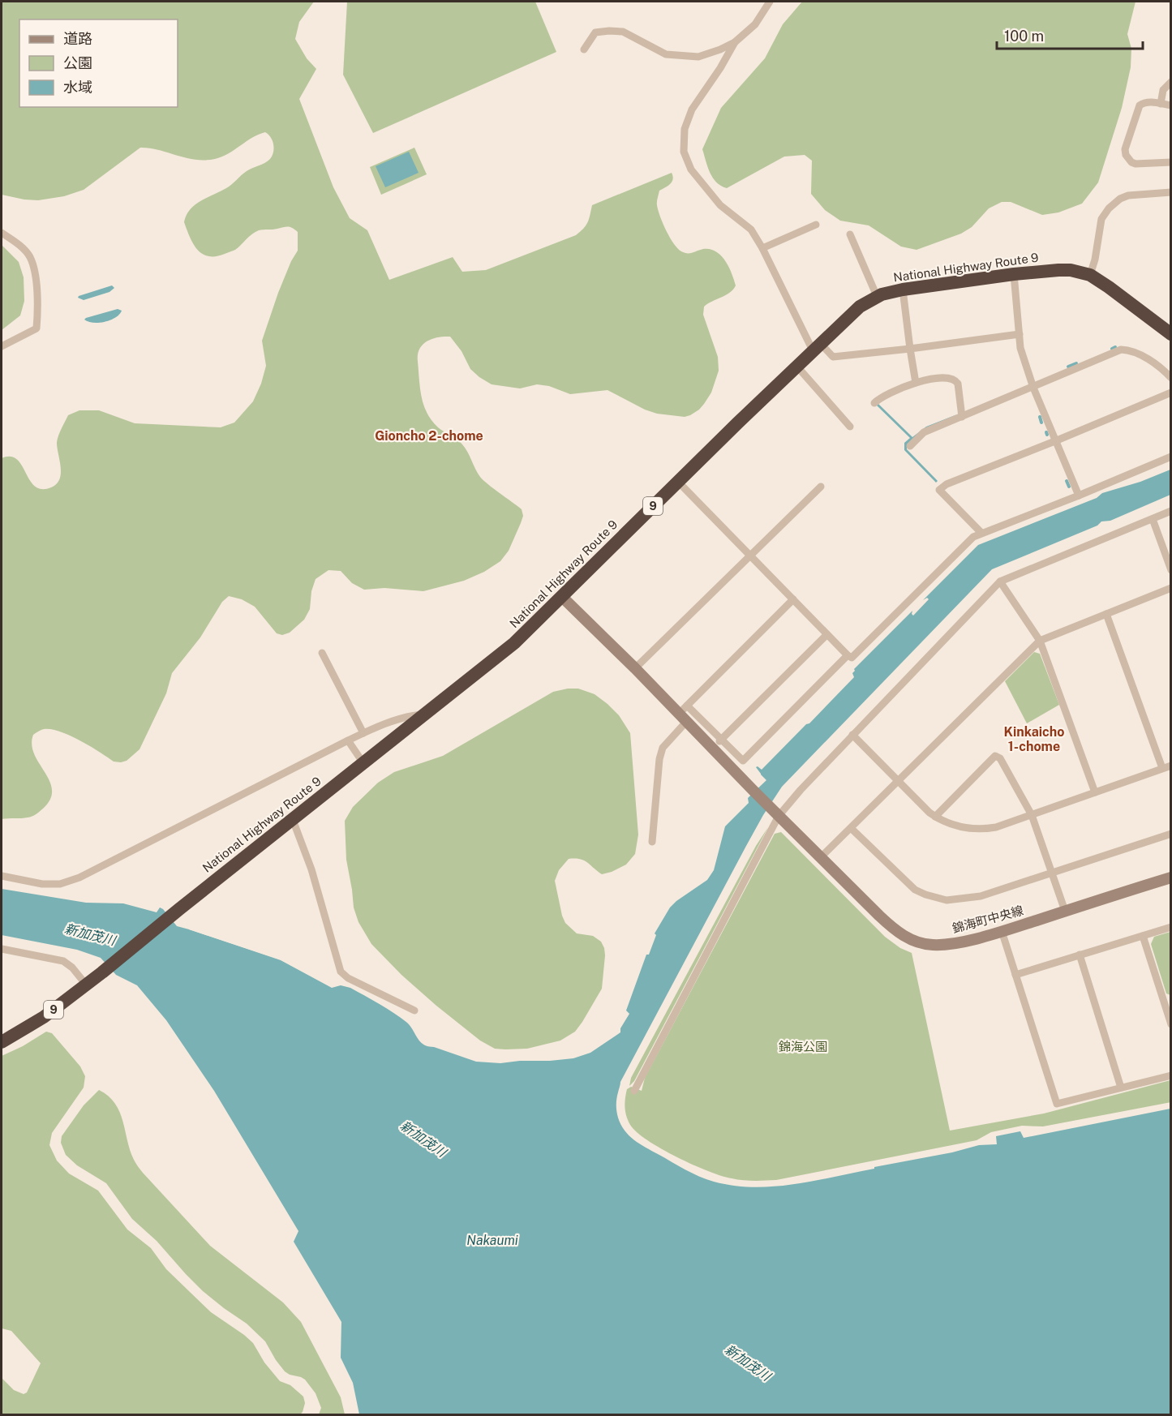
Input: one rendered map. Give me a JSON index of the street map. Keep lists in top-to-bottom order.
{
  "streets": {
    "highway": ["National Highway Route 9", "9"],
    "street": ["錦海町中央線"]
  },
  "crossings": [
    ["National Highway Route 9", "錦海町中央線"]
  ],
  "districts": ["Gioncho 2-chome", "Kinkaicho 1-chome"],
  "water": ["新加茂川", "Nakaumi"],
  "parks": ["錦海公園"],
  "legend": ["道路", "公園", "水域"],
  "scale_bar": "100 m"
}
